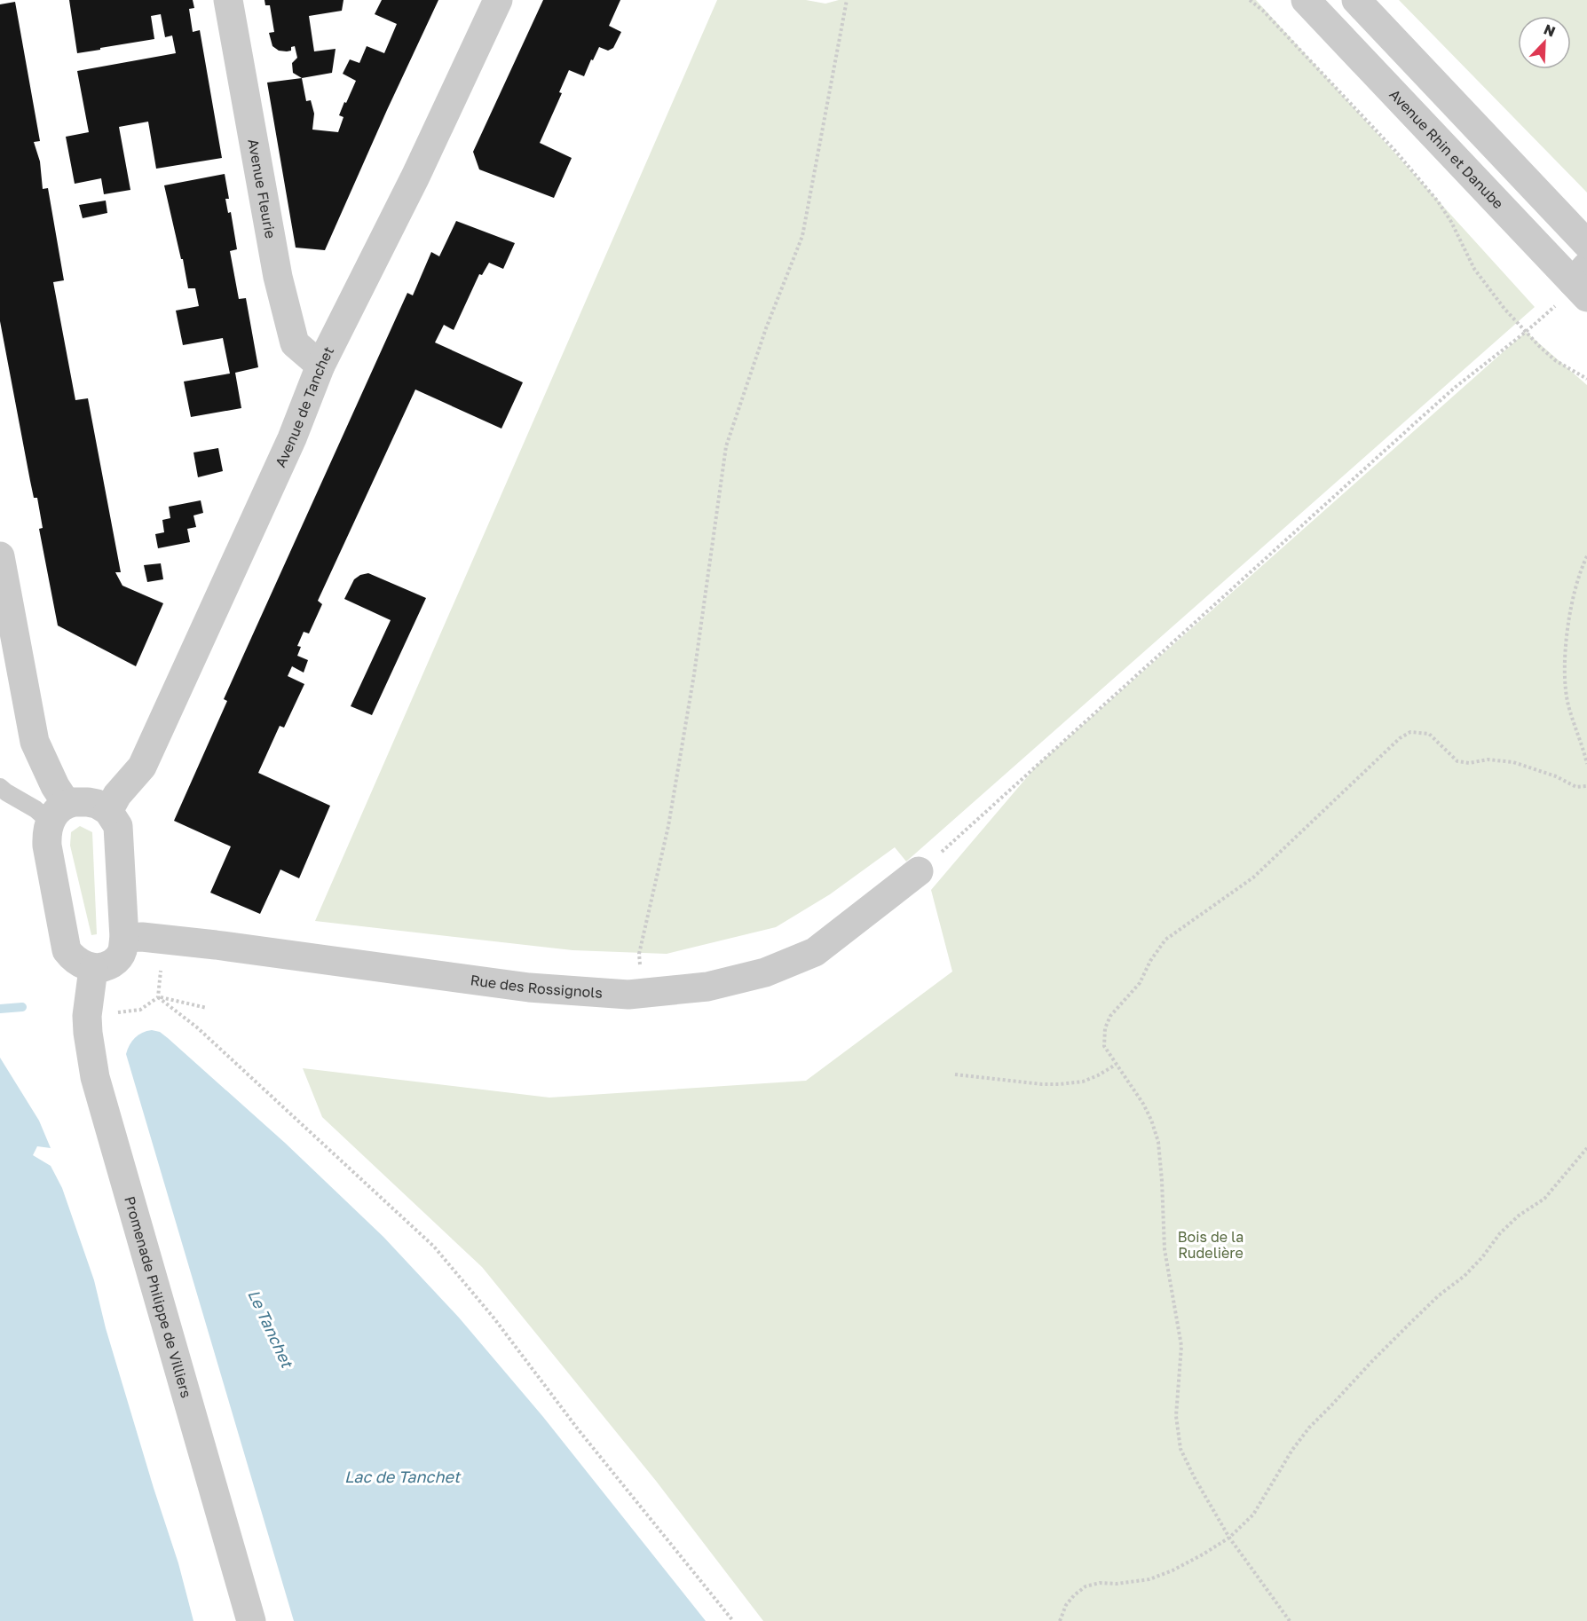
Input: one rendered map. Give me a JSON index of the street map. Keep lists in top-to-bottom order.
{
  "streets": {
    "street": [
      "Avenue Rhin et Danube",
      "Avenue Fleurie",
      "Avenue de Tanchet",
      "Rue des Rossignols",
      "Promenade Philippe de Villiers"
    ]
  },
  "crossings": [
    ["Avenue Fleurie", "Avenue de Tanchet"]
  ],
  "water": ["Le Tanchet", "Lac de Tanchet"],
  "parks": ["Bois de la Rudelière"],
  "north": "top right"
}
